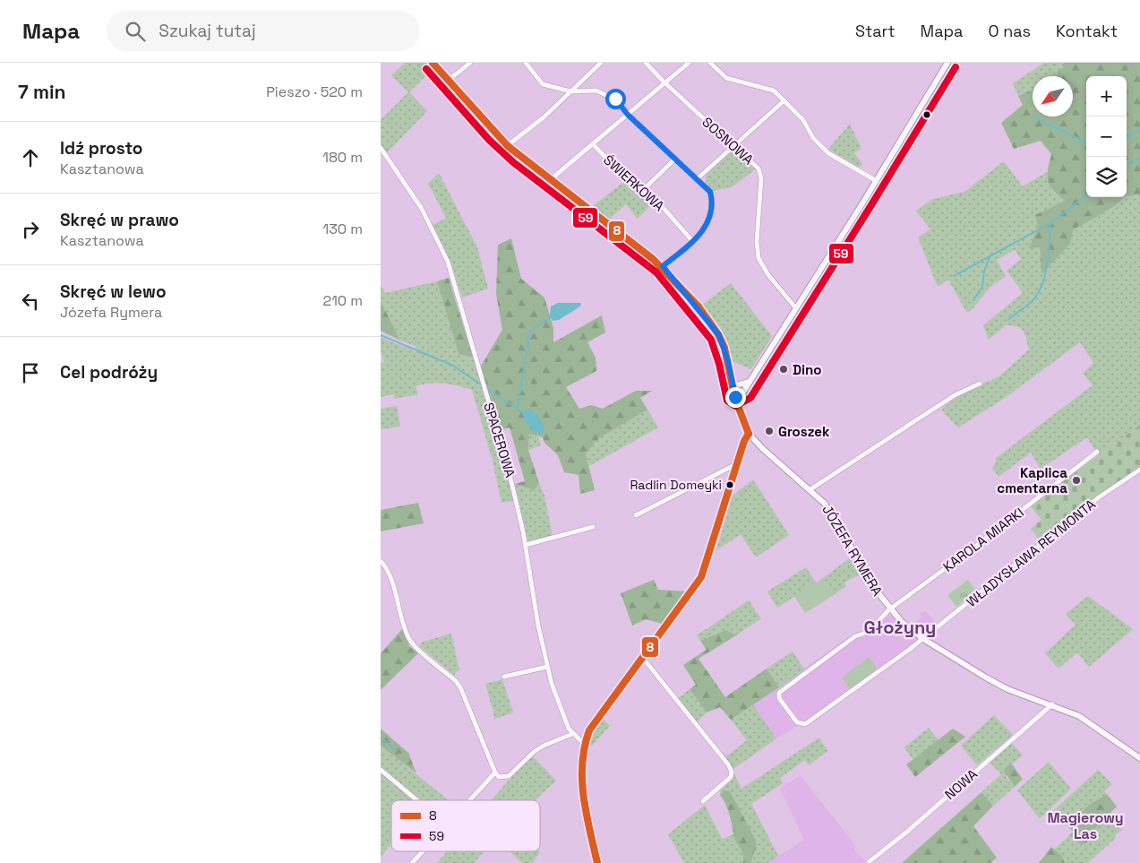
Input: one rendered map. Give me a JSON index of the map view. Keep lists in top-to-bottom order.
{
  "streets": {
    "street": [
      "SOSNOWA",
      "ŚWIERKOWA",
      "SPACEROWA",
      "KAROLA MIARKI",
      "JÓZEFA RYMERA",
      "WŁADYSŁAWA REYMONTA",
      "NOWA"
    ]
  },
  "crossings": [
    ["KAROLA MIARKI", "JÓZEFA RYMERA"],
    ["KAROLA MIARKI", "WŁADYSŁAWA REYMONTA"],
    ["JÓZEFA RYMERA", "WŁADYSŁAWA REYMONTA"],
    ["JÓZEFA RYMERA", "NOWA"]
  ],
  "districts": ["Głożyny", "Magierowy Las"],
  "places": [
    "Dino",
    "Groszek",
    "Kaplica cmentarna",
    "Radlin Domeyki"
  ],
  "lines": ["transit line 8", "transit line 59"],
  "legend": ["8", "59"],
  "north": "bottom left",
  "page": {
    "header": "Mapa",
    "search": "Szukaj tutaj",
    "nav": [
      "Start",
      "Mapa",
      "O nas",
      "Kontakt"
    ],
    "heading": ["7 min", "Pieszo · 520 m"],
    "map_buttons": ["+", "−"],
    "list": [
      ["Idź prosto", "Kasztanowa", "180 m"],
      ["Skręć w prawo", "Kasztanowa", "130 m"],
      ["Skręć w lewo", "Józefa Rymera", "210 m"],
      "Cel podróży"
    ]
  }
}
